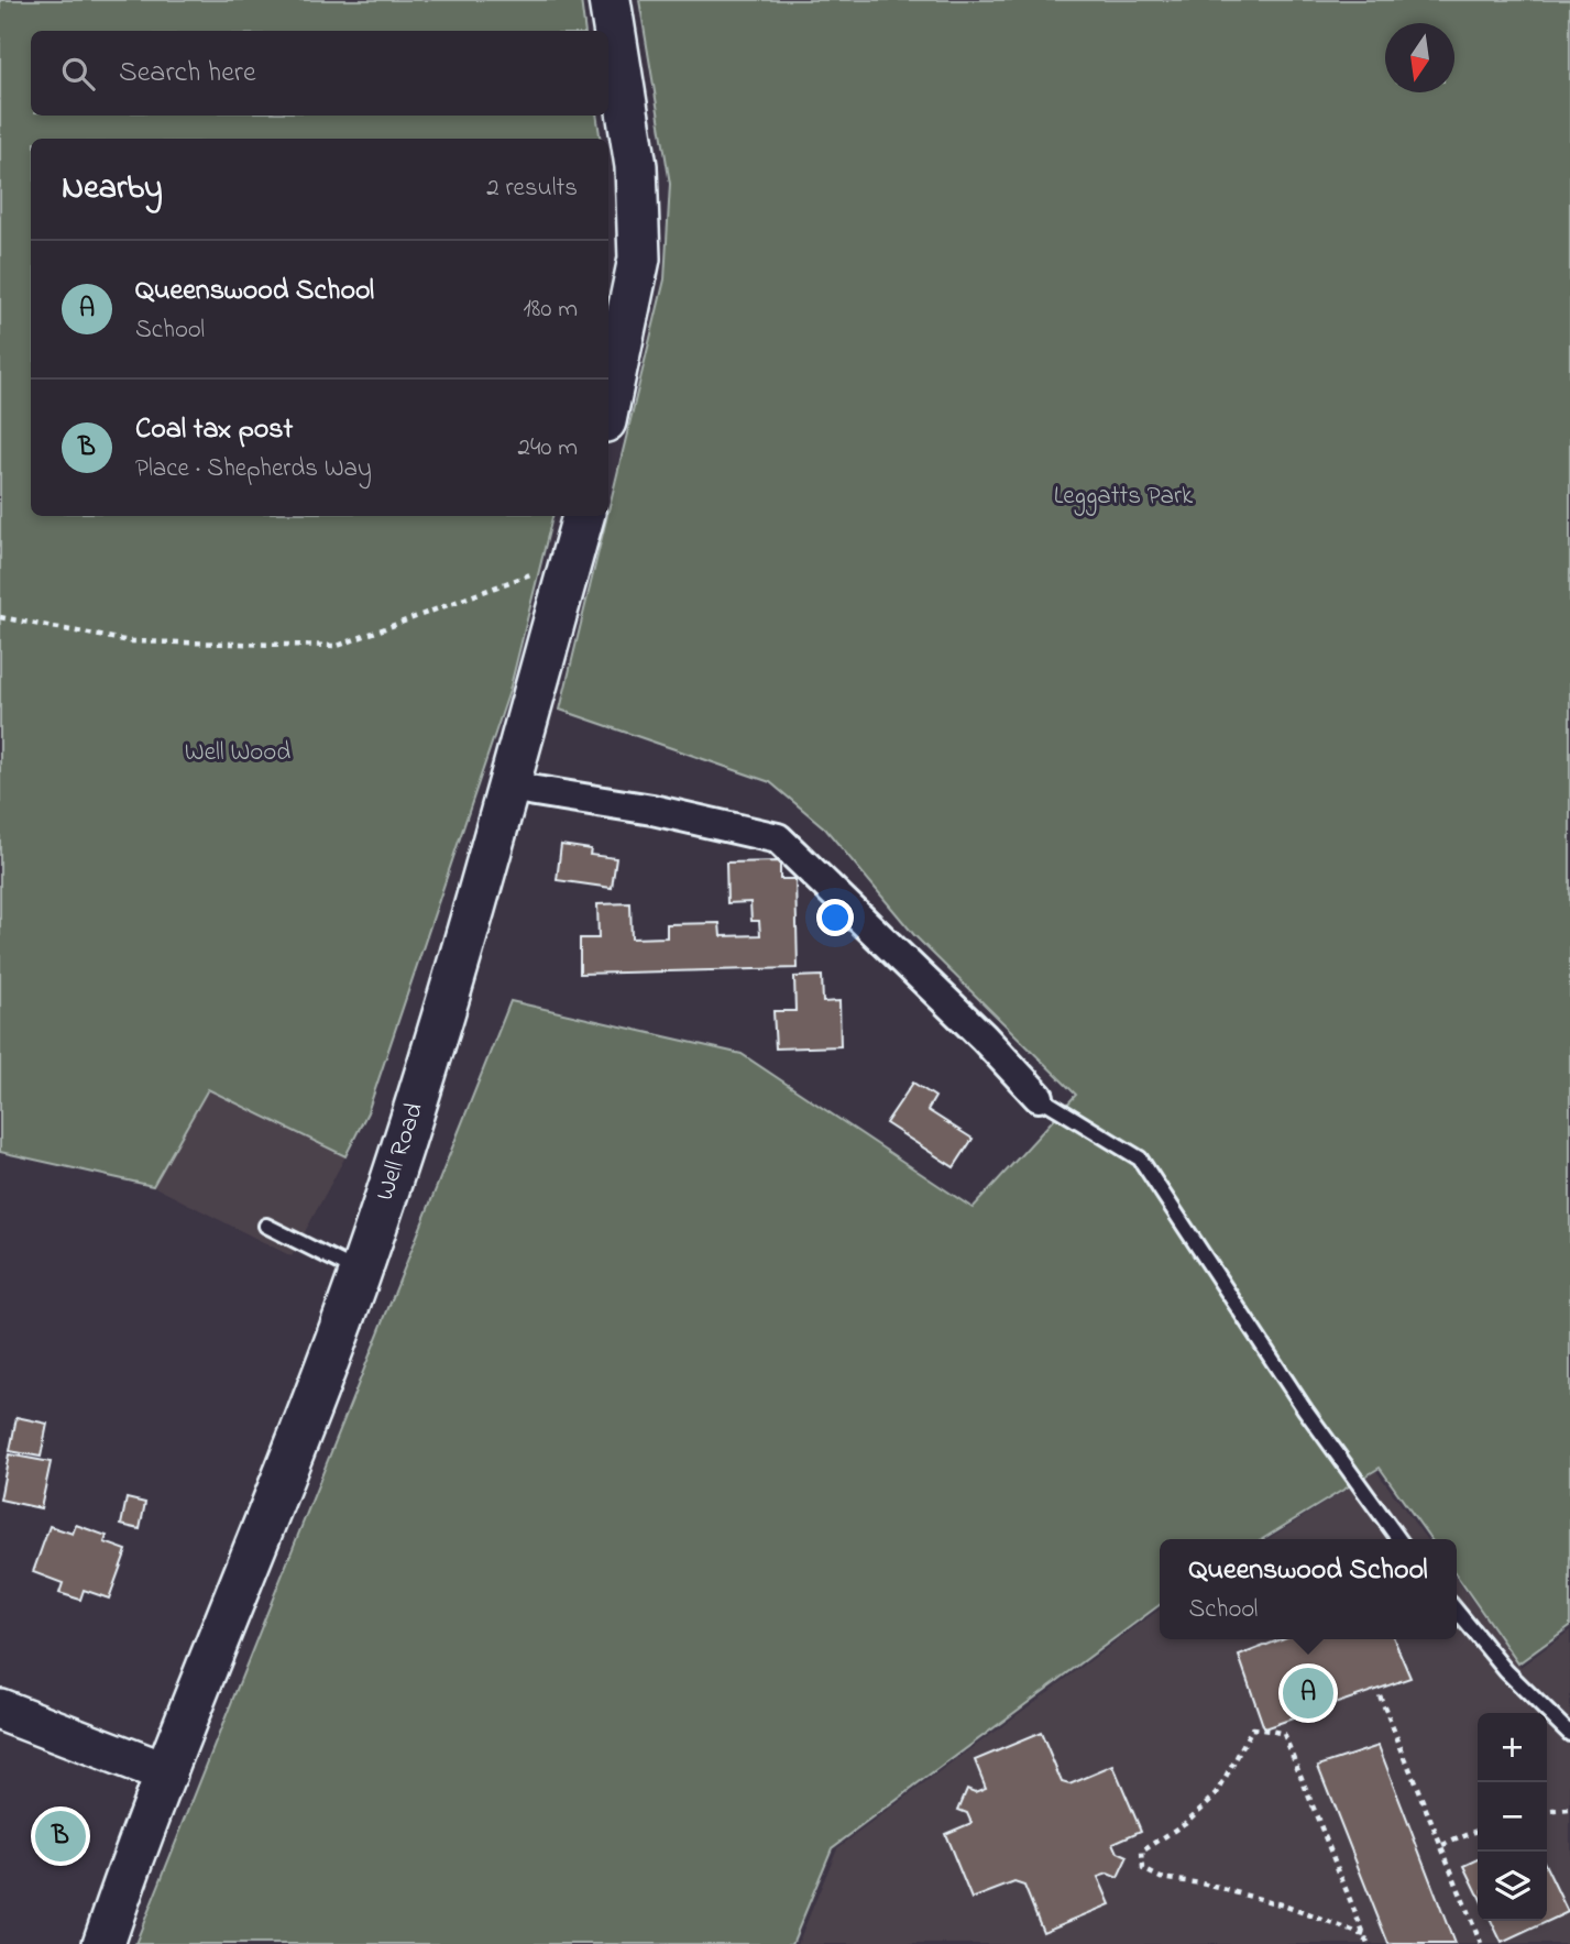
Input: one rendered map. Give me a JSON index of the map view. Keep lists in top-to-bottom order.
{
  "streets": {
    "street": ["Well Road"]
  },
  "parks": ["Leggatts Park", "Well Wood"],
  "north": "bottom",
  "page": {
    "search": "Search here",
    "heading": ["Nearby", "2 results"],
    "list": [
      {
        "mark": "A",
        "name": "Queenswood School",
        "note": "School",
        "value": "180 m"
      },
      {
        "mark": "B",
        "name": "Coal tax post",
        "note": "Place · Shepherds Way",
        "value": "240 m"
      }
    ],
    "popup": ["Queenswood School", "School"],
    "pins": ["A", "B"],
    "map_buttons": ["+", "−"]
  }
}
